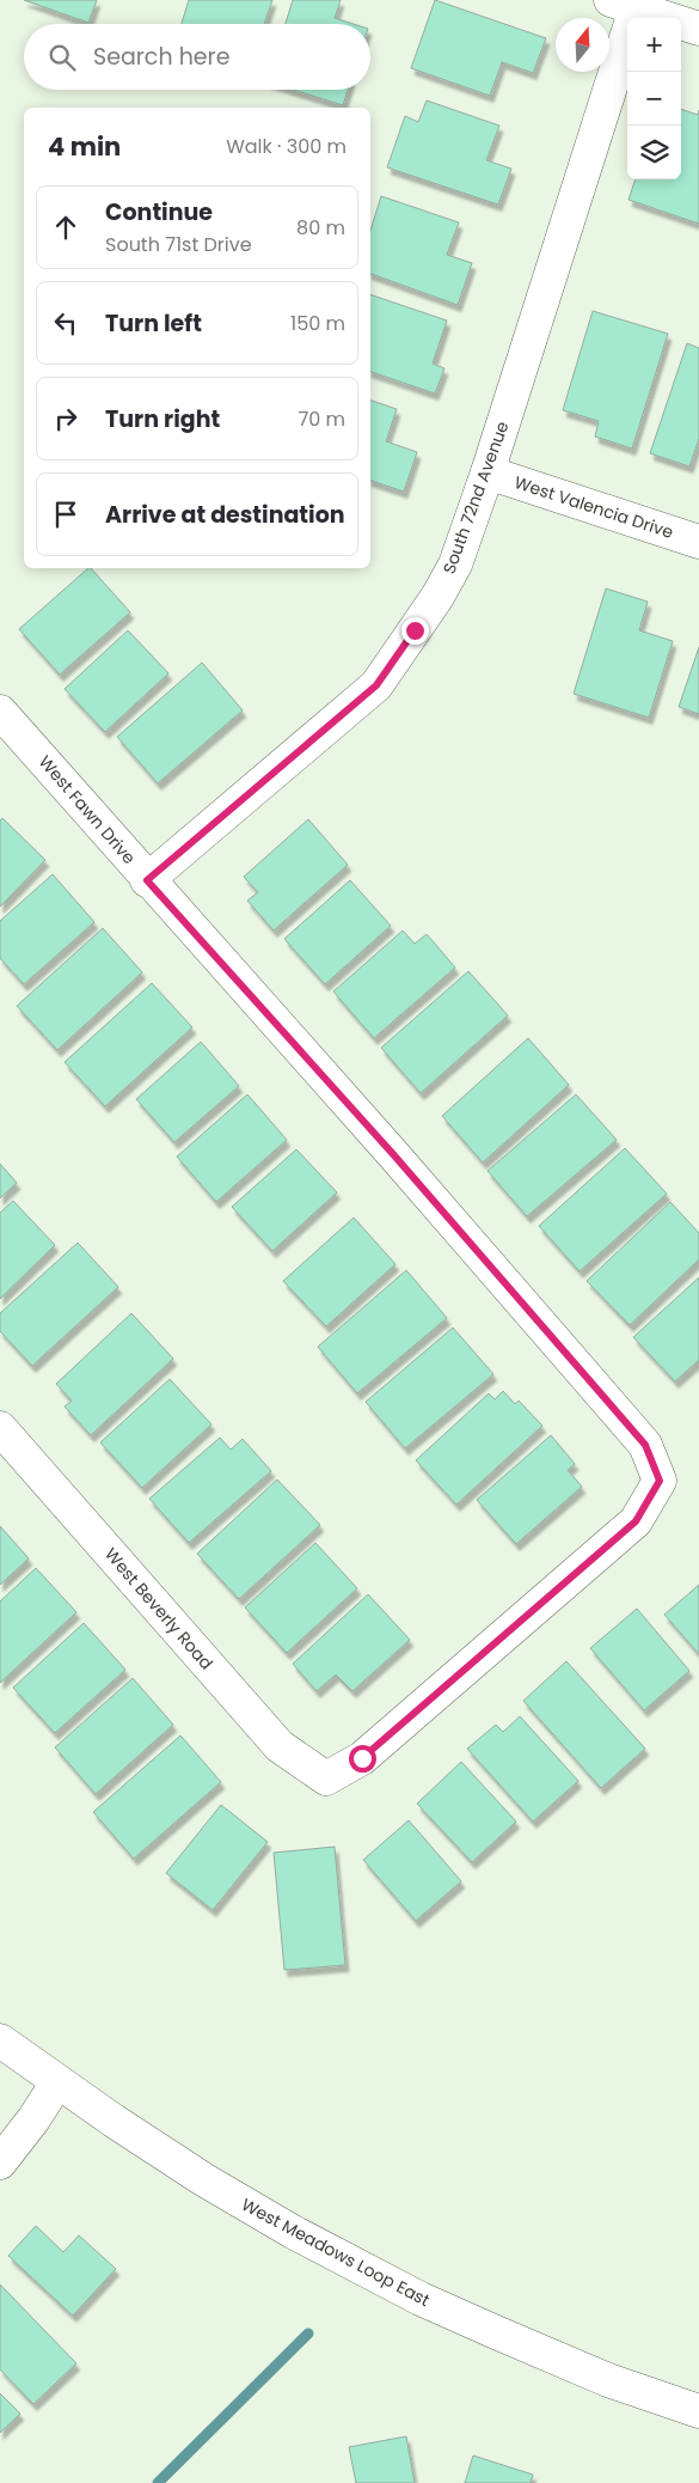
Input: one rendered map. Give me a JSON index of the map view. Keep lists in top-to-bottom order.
{
  "streets": {
    "street": [
      "South 72nd Avenue",
      "West Valencia Drive",
      "West Fawn Drive",
      "West Beverly Road",
      "West Meadows Loop East"
    ]
  },
  "crossings": [
    ["South 72nd Avenue", "West Valencia Drive"],
    ["South 72nd Avenue", "West Fawn Drive"],
    ["West Fawn Drive", "West Beverly Road"]
  ],
  "north": "top",
  "page": {
    "map_buttons": ["+", "−"],
    "search": "Search here",
    "heading": ["4 min", "Walk · 300 m"],
    "list": [
      ["Continue", "South 71st Drive", "80 m"],
      ["Turn left", "150 m"],
      ["Turn right", "70 m"],
      "Arrive at destination"
    ]
  }
}
